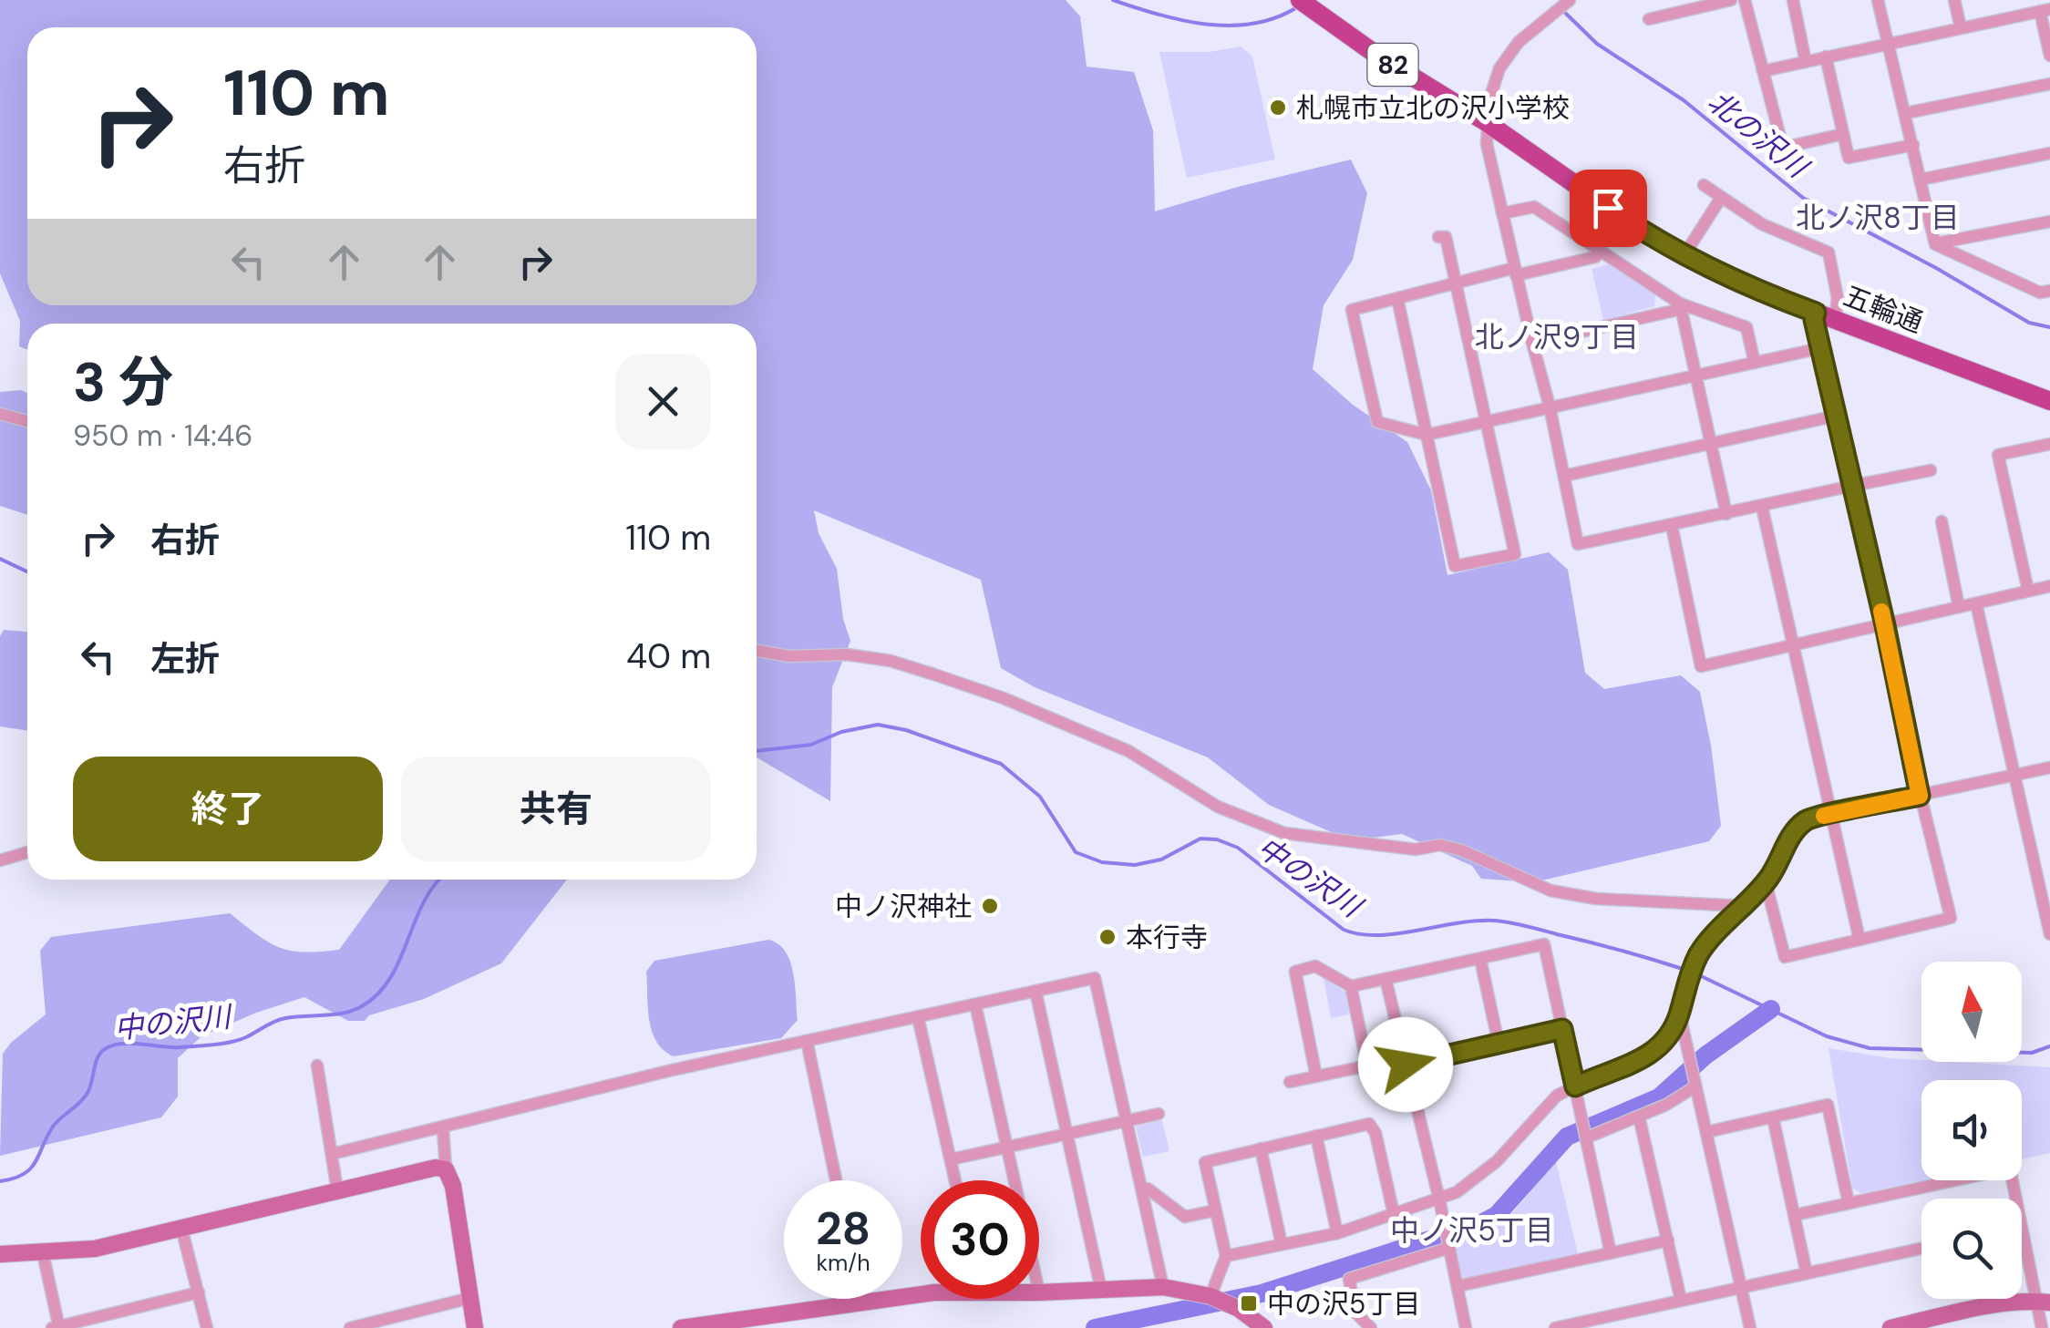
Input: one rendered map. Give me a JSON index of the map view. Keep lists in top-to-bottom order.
{
  "streets": {
    "main road": ["82", "五輪通"]
  },
  "districts": ["北ノ沢8丁目", "北ノ沢9丁目", "中ノ沢5丁目"],
  "water": ["北の沢川", "中の沢川"],
  "places": {
    "other": ["札幌市立北の沢小学校", "中ノ沢神社", "本行寺"],
    "transit": ["中の沢5丁目"]
  },
  "north": "top",
  "page": {
    "turn": ["110 m", "右折"],
    "heading": ["3 分", "950 m · 14:46"],
    "list": [
      {
        "name": "右折",
        "value": "110 m"
      },
      {
        "name": "左折",
        "value": "40 m"
      }
    ],
    "buttons": ["終了", "共有"],
    "speed": "28 km/h",
    "limit": "30"
  }
}
